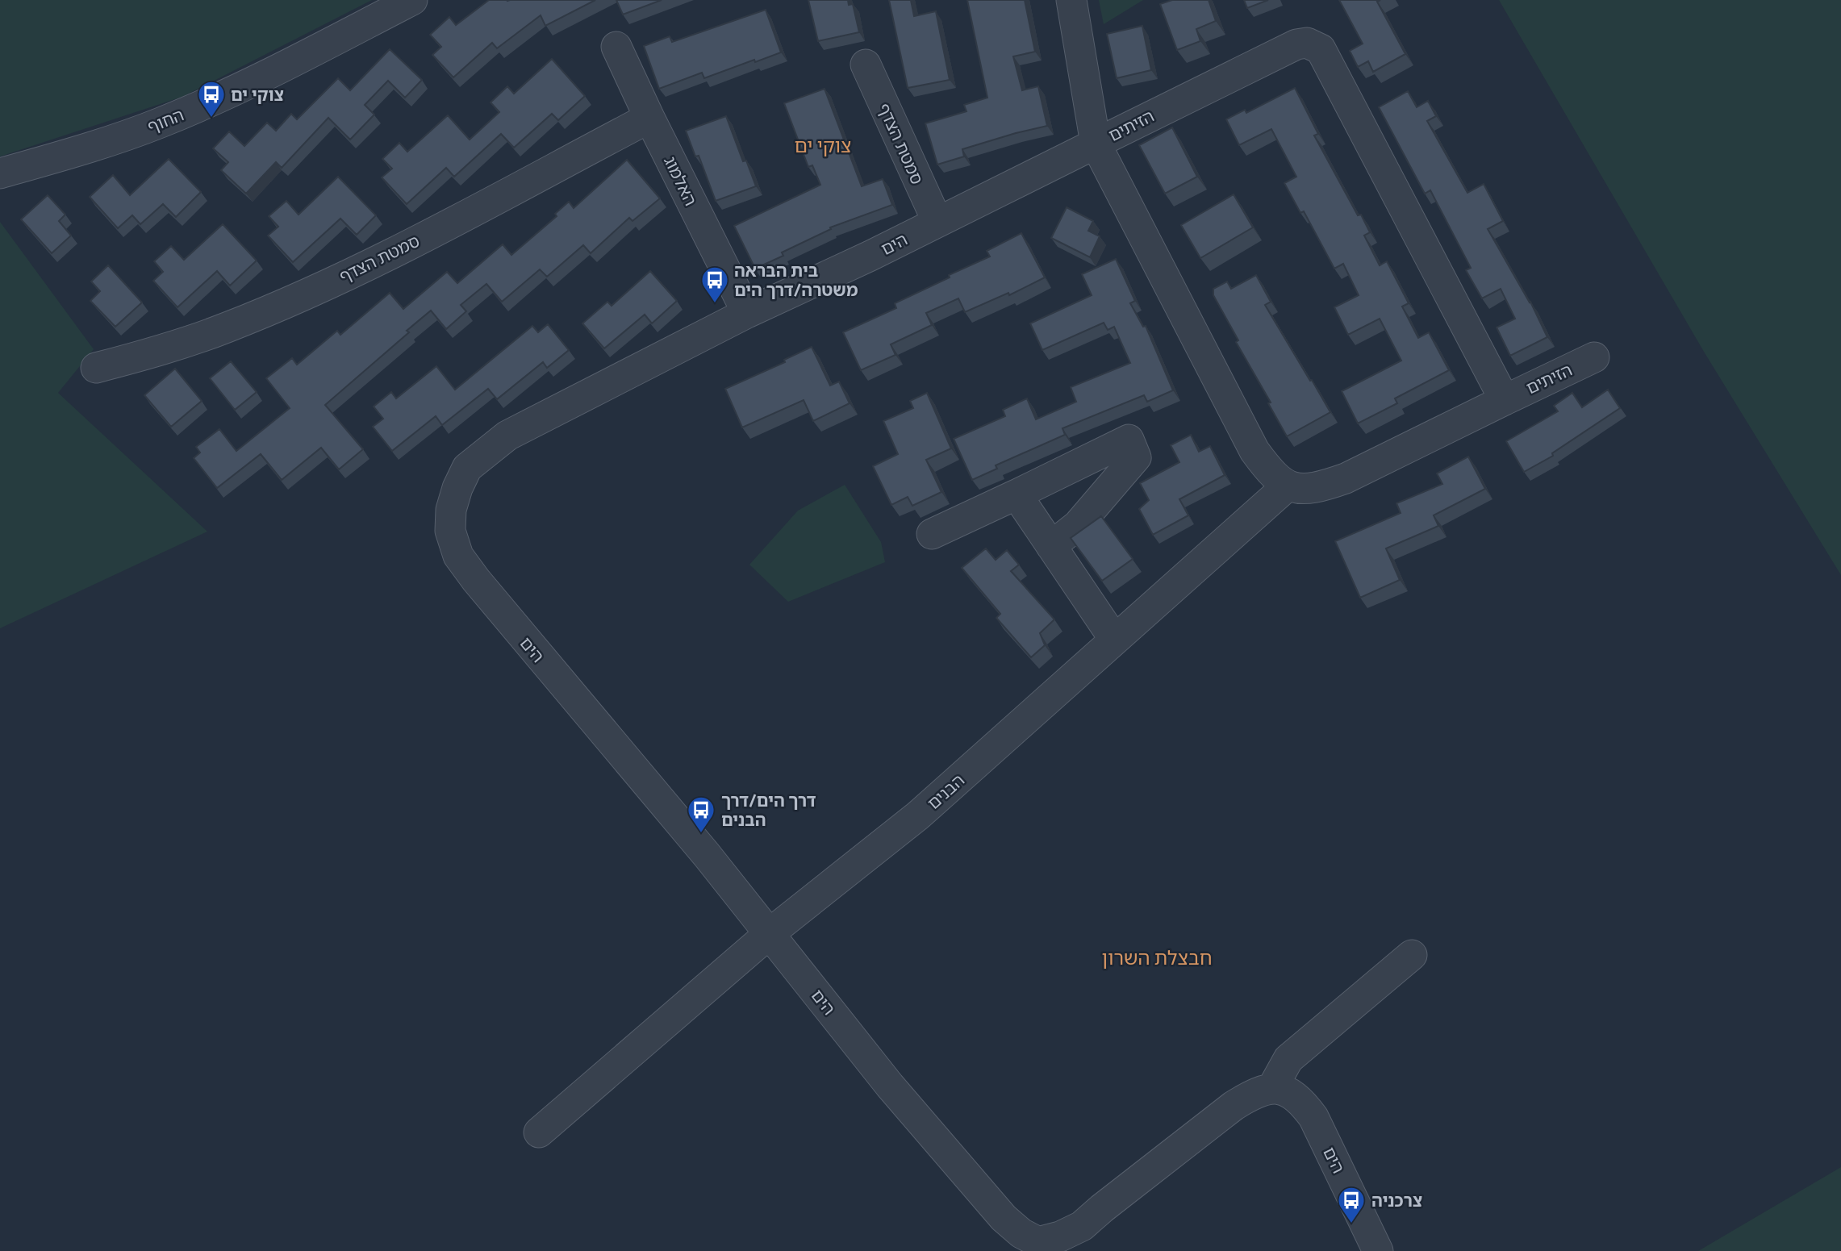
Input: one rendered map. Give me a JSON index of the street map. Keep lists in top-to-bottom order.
{
  "streets": {
    "street": [
      "החוף",
      "הזיתים",
      "סמטת הצדף",
      "האלמוג",
      "הים",
      "הבנים"
    ]
  },
  "crossings": [
    ["הזיתים", "הים"],
    ["הזיתים", "הבנים"],
    ["סמטת הצדף", "האלמוג"],
    ["סמטת הצדף", "הים"],
    ["האלמוג", "הים"],
    ["הים", "הבנים"]
  ],
  "districts": ["צוקי ים", "חבצלת השרון"],
  "places": {
    "bus stop": [
      "צוקי ים",
      "בית הבראה משטרה/דרך הים",
      "דרך הים/דרך הבנים",
      "צרכניה"
    ]
  }
}
